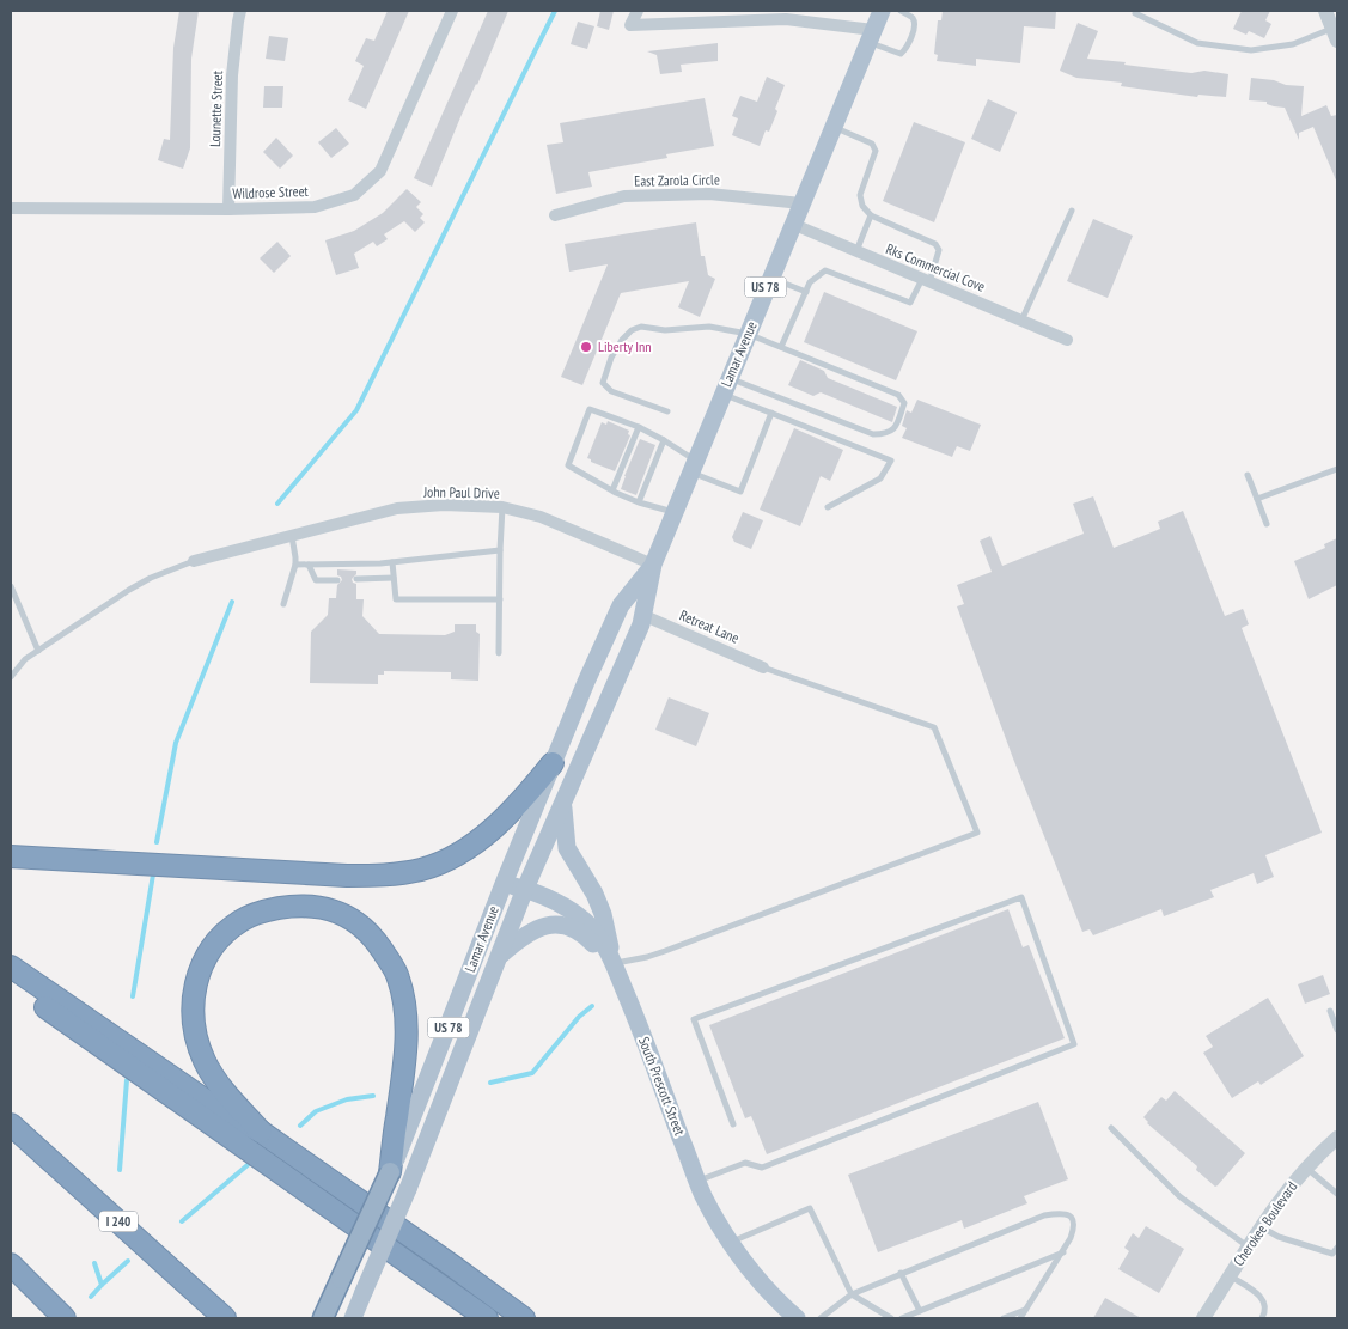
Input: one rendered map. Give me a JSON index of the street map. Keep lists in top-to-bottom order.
{
  "streets": {
    "highway": ["US 78", "Lamar Avenue", "I 240"],
    "main road": ["South Prescott Street"],
    "street": [
      "Lounette Street",
      "East Zarola Circle",
      "Wildrose Street",
      "Rks Commercial Cove",
      "John Paul Drive",
      "Retreat Lane",
      "Cherokee Boulevard"
    ]
  },
  "crossings": [
    ["Lounette Street", "Wildrose Street"],
    ["East Zarola Circle", "Lamar Avenue"],
    ["Rks Commercial Cove", "Lamar Avenue"],
    ["Lamar Avenue", "John Paul Drive"],
    ["Lamar Avenue", "Retreat Lane"],
    ["Lamar Avenue", "South Prescott Street"]
  ],
  "places": ["Liberty Inn"]
}
